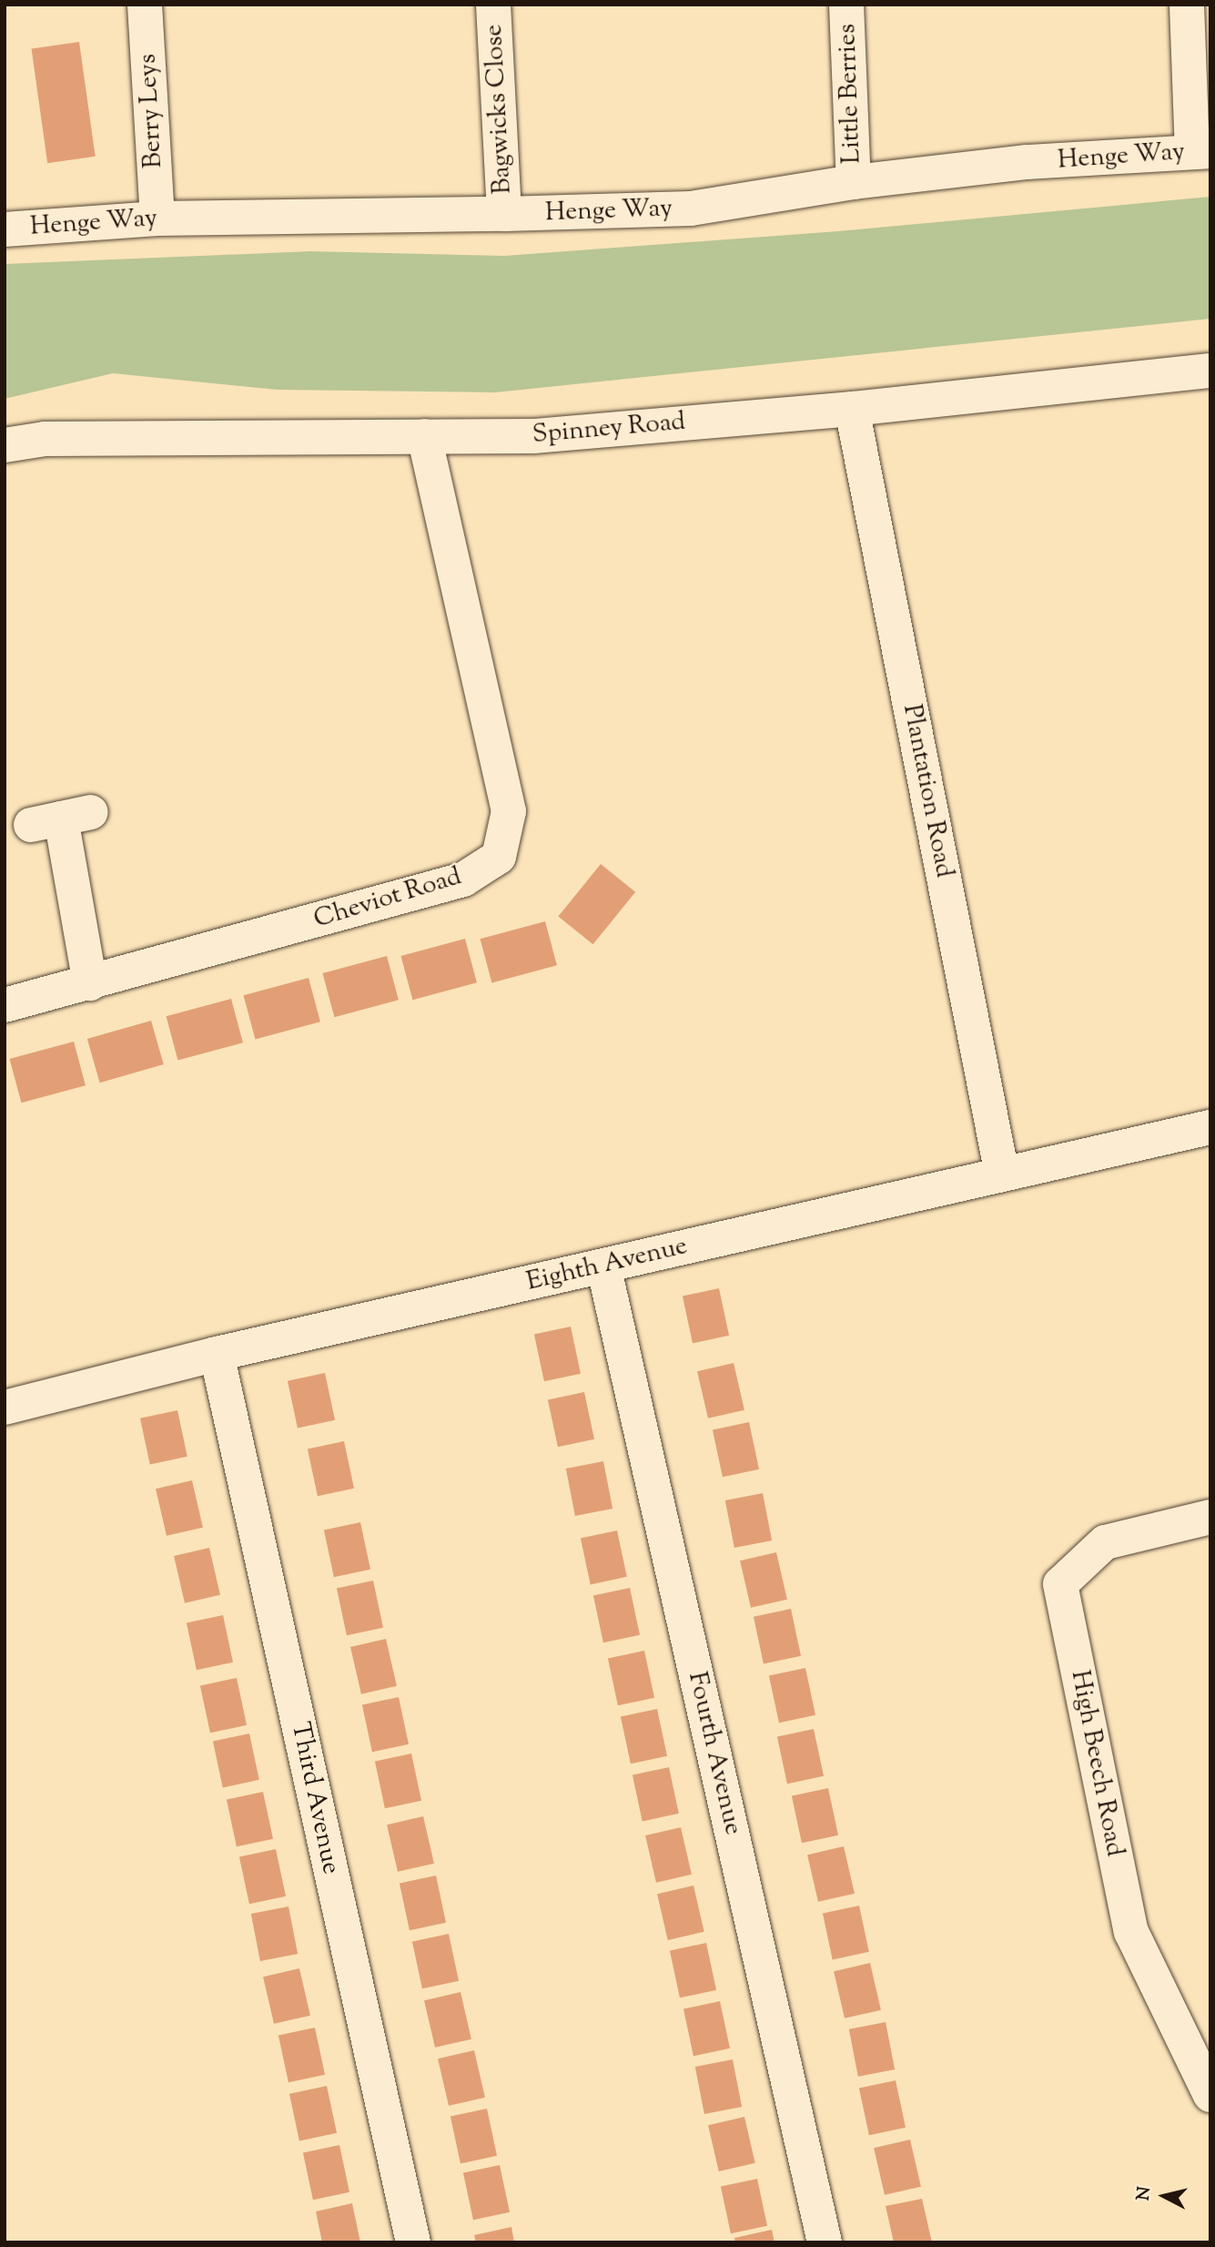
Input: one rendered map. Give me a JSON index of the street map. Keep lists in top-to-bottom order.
{
  "streets": {
    "street": [
      "Little Berries",
      "Bagwicks Close",
      "Berry Leys",
      "Henge Way",
      "Spinney Road",
      "Plantation Road",
      "Cheviot Road",
      "Eighth Avenue",
      "Fourth Avenue",
      "High Beech Road",
      "Third Avenue"
    ]
  },
  "crossings": [
    ["Little Berries", "Henge Way"],
    ["Bagwicks Close", "Henge Way"],
    ["Berry Leys", "Henge Way"],
    ["Spinney Road", "Plantation Road"],
    ["Spinney Road", "Cheviot Road"],
    ["Plantation Road", "Eighth Avenue"],
    ["Eighth Avenue", "Fourth Avenue"],
    ["Eighth Avenue", "Third Avenue"]
  ],
  "north": "left"
}
